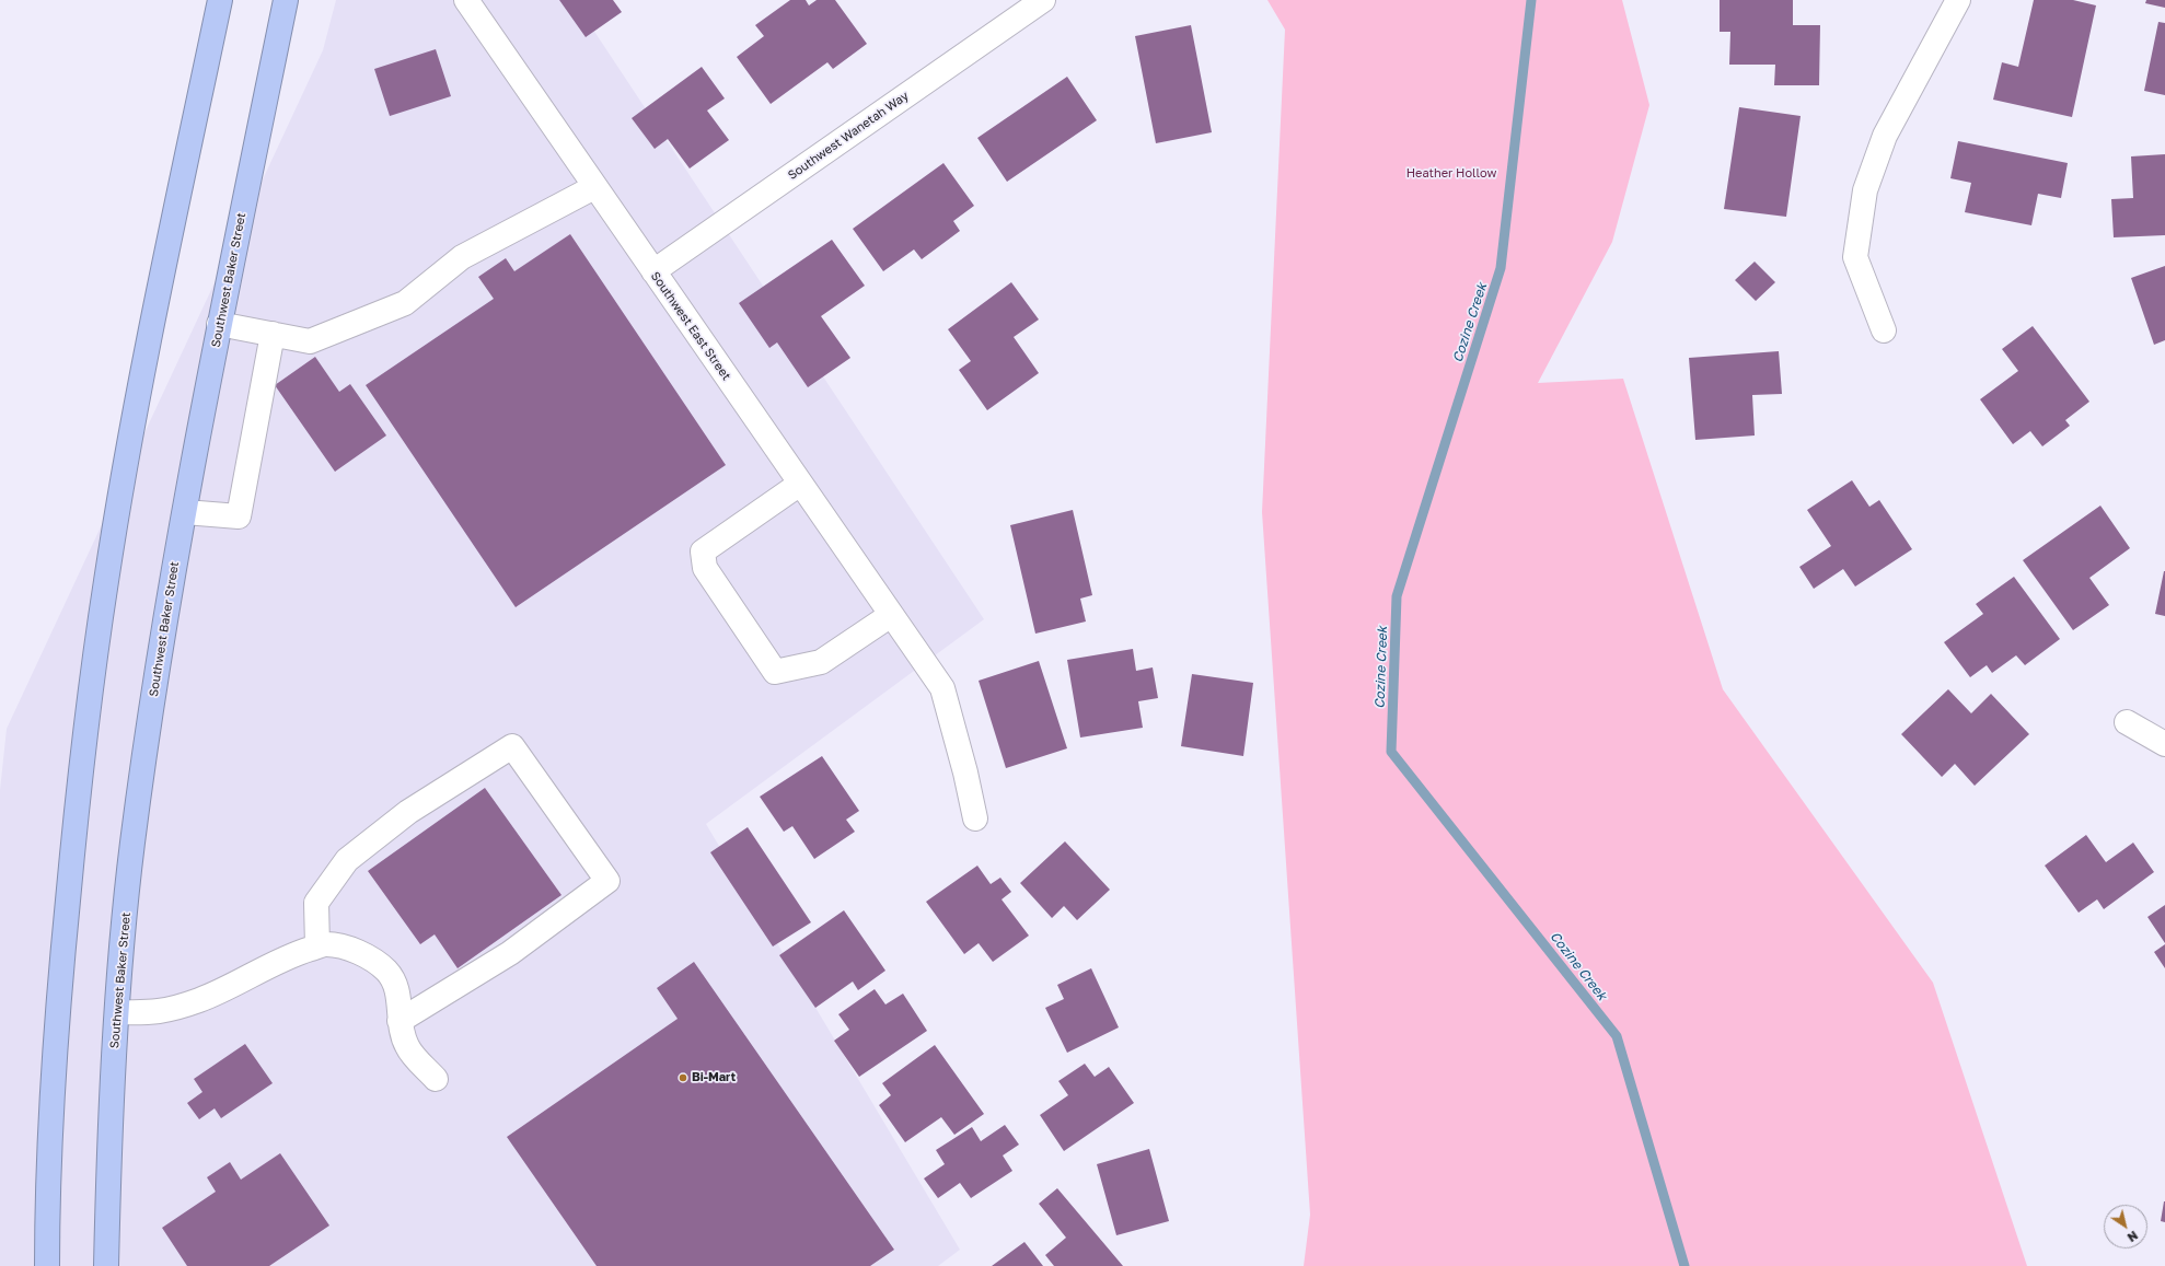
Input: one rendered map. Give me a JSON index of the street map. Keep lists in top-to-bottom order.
{
  "streets": {
    "highway": ["Southwest Baker Street"],
    "street": ["Southwest Wanetah Way", "Southwest East Street"]
  },
  "crossings": [
    ["Southwest Wanetah Way", "Southwest East Street"]
  ],
  "water": ["Cozine Creek"],
  "parks": ["Heather Hollow"],
  "places": ["Bi-Mart"],
  "north": "bottom right"
}
